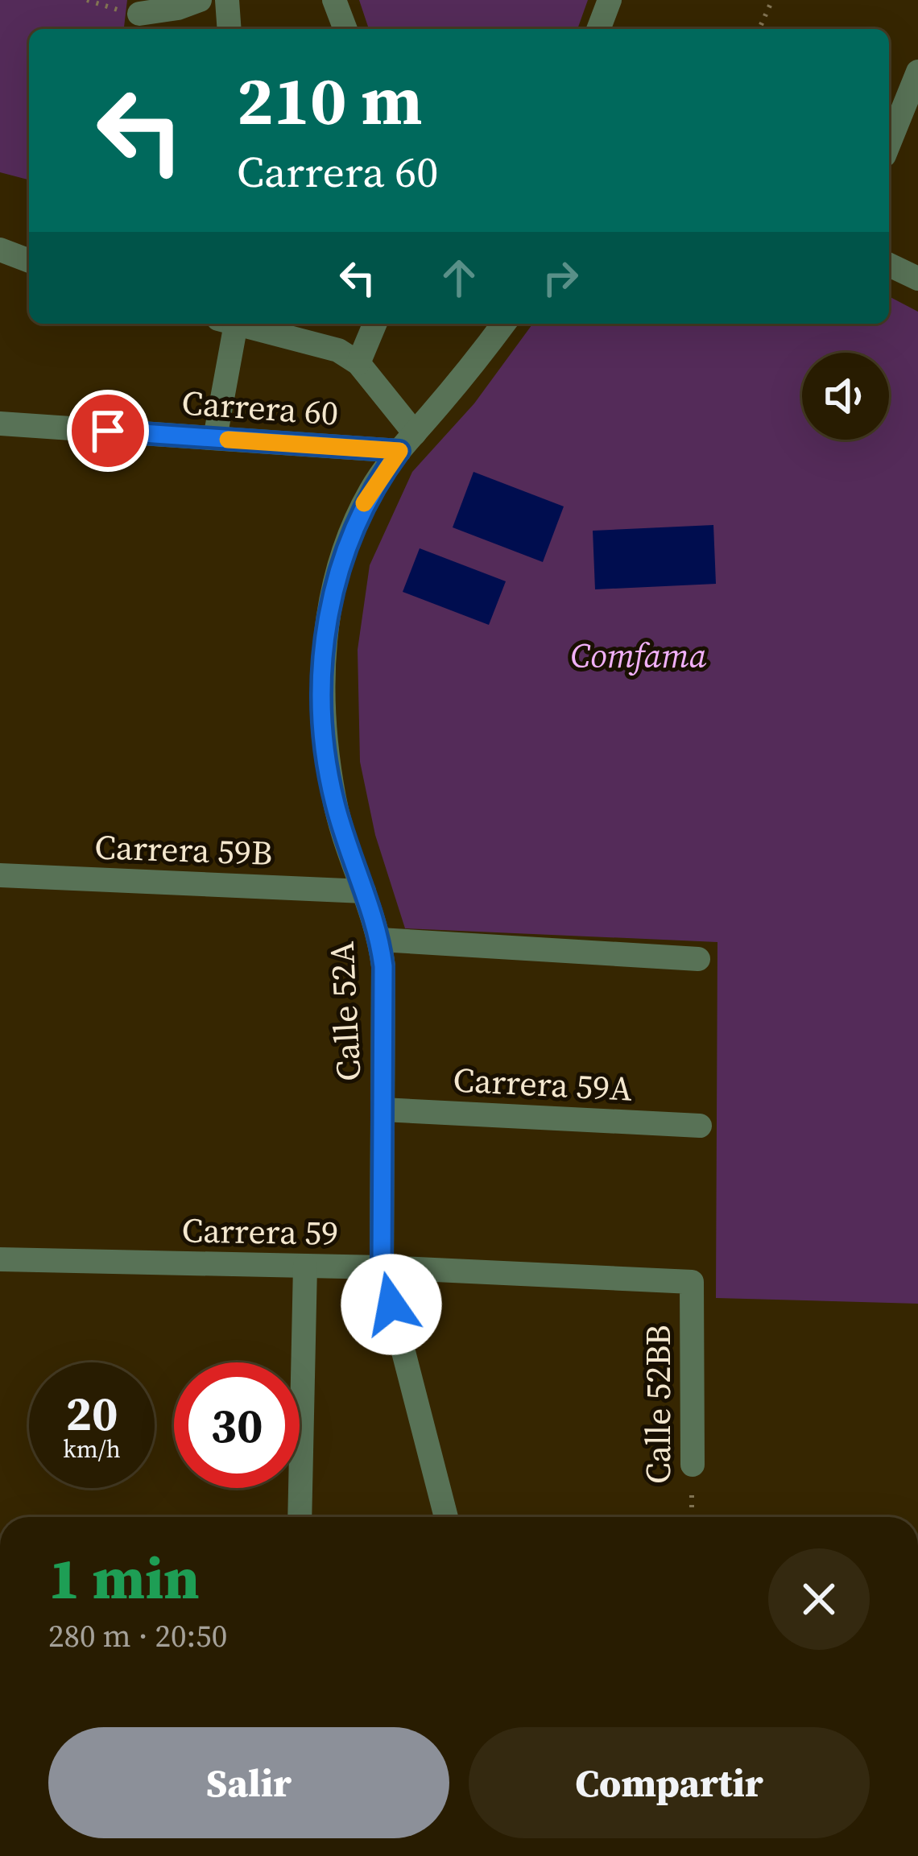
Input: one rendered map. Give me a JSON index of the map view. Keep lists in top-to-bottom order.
{
  "streets": {
    "street": [
      "Carrera 60",
      "Carrera 59B",
      "Calle 52A",
      "Carrera 59A",
      "Carrera 59",
      "Calle 52BB"
    ]
  },
  "crossings": [
    ["Carrera 60", "Calle 52A"],
    ["Carrera 59B", "Calle 52A"],
    ["Calle 52A", "Carrera 59A"],
    ["Calle 52A", "Carrera 59"],
    ["Carrera 59", "Calle 52BB"]
  ],
  "parks": ["Comfama"],
  "page": {
    "turn": ["210 m", "Carrera 60"],
    "speed": "20 km/h",
    "limit": "30",
    "heading": ["1 min", "280 m · 20:50"],
    "buttons": ["Salir", "Compartir"]
  }
}
